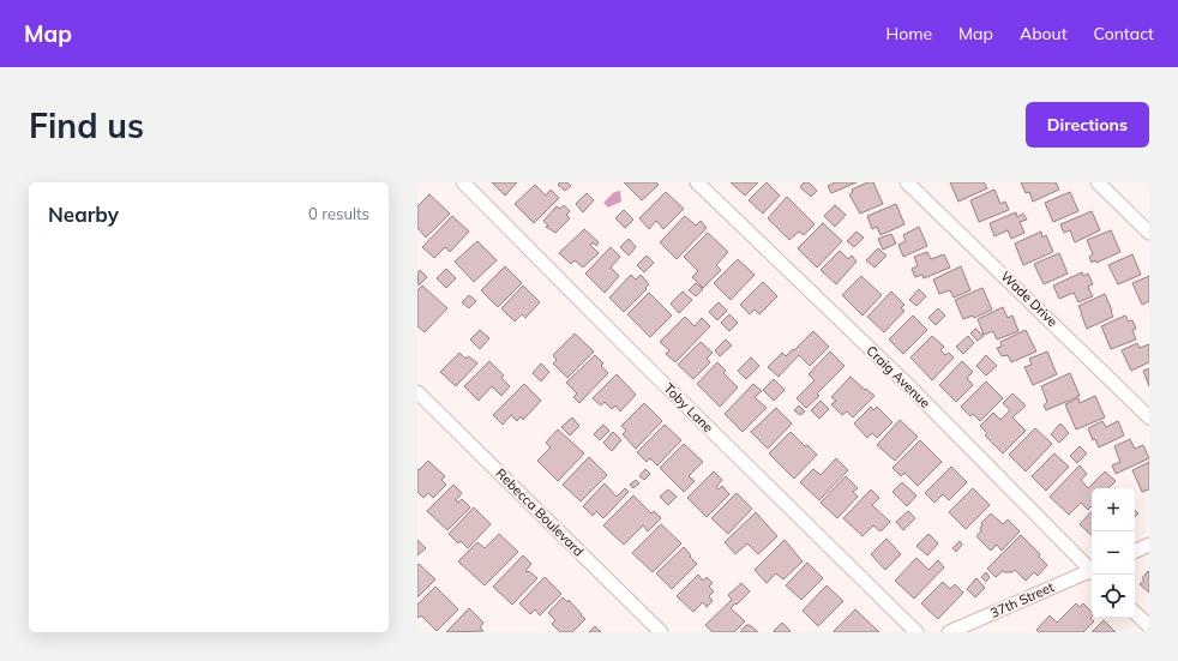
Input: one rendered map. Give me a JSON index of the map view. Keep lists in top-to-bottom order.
{
  "streets": {
    "street": [
      "Wade Drive",
      "Craig Avenue",
      "Toby Lane",
      "Rebecca Boulevard",
      "37th Street"
    ]
  },
  "page": {
    "header": "Map",
    "nav": [
      "Home",
      "Map",
      "About",
      "Contact"
    ],
    "buttons": "Directions",
    "title": "Find us",
    "heading": ["Nearby", "0 results"],
    "map_buttons": ["+", "−"]
  }
}
